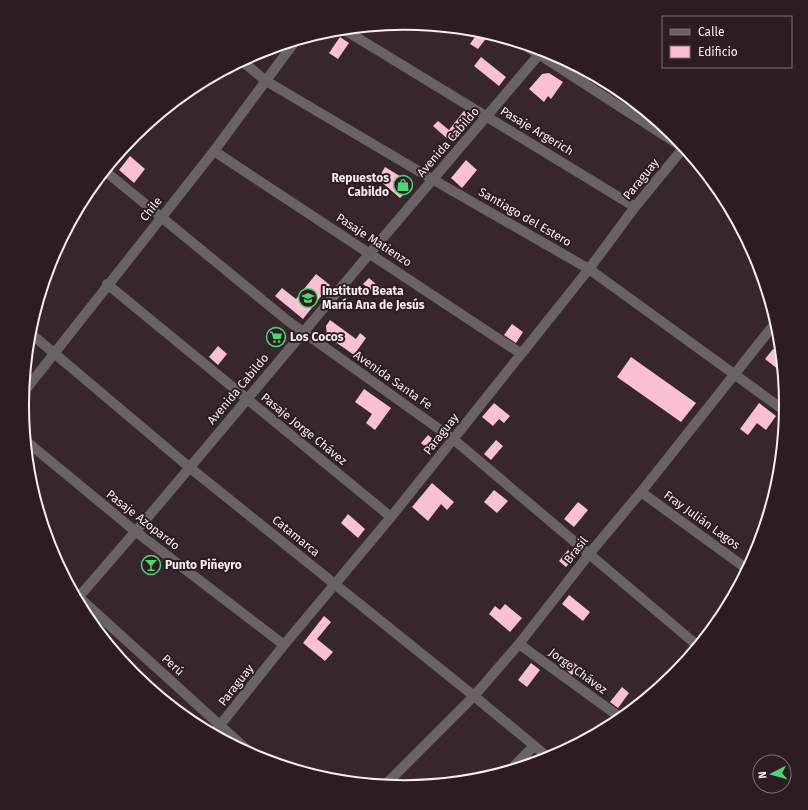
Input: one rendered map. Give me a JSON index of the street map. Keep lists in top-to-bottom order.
{
  "streets": {
    "street": [
      "Pasaje Argerich",
      "Avenida Cabildo",
      "Paraguay",
      "Chile",
      "Santiago del Estero",
      "Pasaje Matienzo",
      "Avenida Santa Fe",
      "Pasaje Jorge Chávez",
      "Pasaje Azopardo",
      "Fray Julián Lagos",
      "Catamarca",
      "Brasil",
      "Perú",
      "Jorge Chávez"
    ]
  },
  "crossings": [
    ["Pasaje Argerich", "Avenida Cabildo"],
    ["Pasaje Argerich", "Paraguay"],
    ["Avenida Cabildo", "Santiago del Estero"],
    ["Avenida Cabildo", "Pasaje Matienzo"],
    ["Avenida Cabildo", "Avenida Santa Fe"],
    ["Avenida Cabildo", "Pasaje Jorge Chávez"],
    ["Avenida Cabildo", "Pasaje Azopardo"],
    ["Avenida Cabildo", "Catamarca"],
    ["Paraguay", "Santiago del Estero"],
    ["Paraguay", "Pasaje Matienzo"],
    ["Paraguay", "Avenida Santa Fe"],
    ["Paraguay", "Pasaje Jorge Chávez"],
    ["Paraguay", "Pasaje Azopardo"],
    ["Paraguay", "Catamarca"],
    ["Paraguay", "Perú"],
    ["Chile", "Santiago del Estero"],
    ["Chile", "Pasaje Matienzo"],
    ["Chile", "Avenida Santa Fe"],
    ["Chile", "Pasaje Jorge Chávez"],
    ["Chile", "Catamarca"],
    ["Santiago del Estero", "Brasil"],
    ["Avenida Santa Fe", "Brasil"],
    ["Fray Julián Lagos", "Brasil"],
    ["Catamarca", "Brasil"],
    ["Brasil", "Jorge Chávez"]
  ],
  "places": {
    "shop": ["Repuestos Cabildo"],
    "school or university": ["Instituto Beata María Ana de Jesús"],
    "supermarket": ["Los Cocos"],
    "bar": ["Punto Piñeyro"]
  },
  "legend": ["Calle", "Edificio"],
  "north": "left"
}
